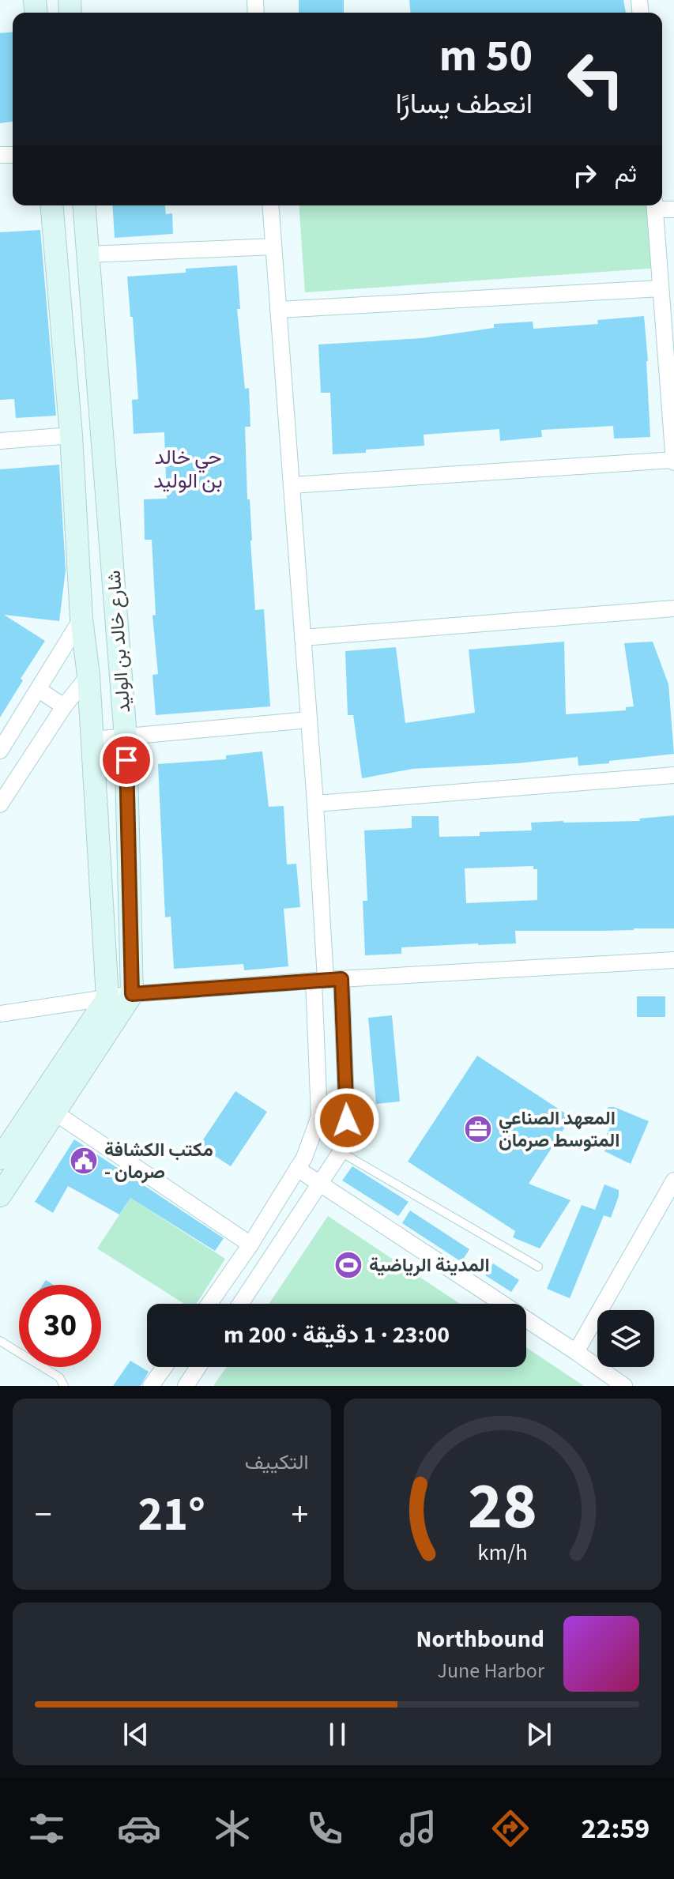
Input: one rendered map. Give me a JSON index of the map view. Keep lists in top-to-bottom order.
{
  "streets": {
    "street": ["شارع خالد بن الوليد"]
  },
  "districts": ["حي خالد بن الوليد"],
  "places": {
    "office": ["المعهد الصناعي المتوسط صرمان"],
    "public building": ["مكتب الكشافة - صرمان"],
    "sports": ["المدينة الرياضية"]
  },
  "page": {
    "turn": ["50 m", "انعطف يسارًا"],
    "then": "ثم",
    "limit": "30",
    "trip": "23:00 · 1 دقيقة · 200 m",
    "tile": "التكييف",
    "heat": ["−", "21°", "+"],
    "song": ["Northbound", "June Harbor"],
    "tabs": "22:59",
    "gauge": ["28", "km/h"]
  }
}
